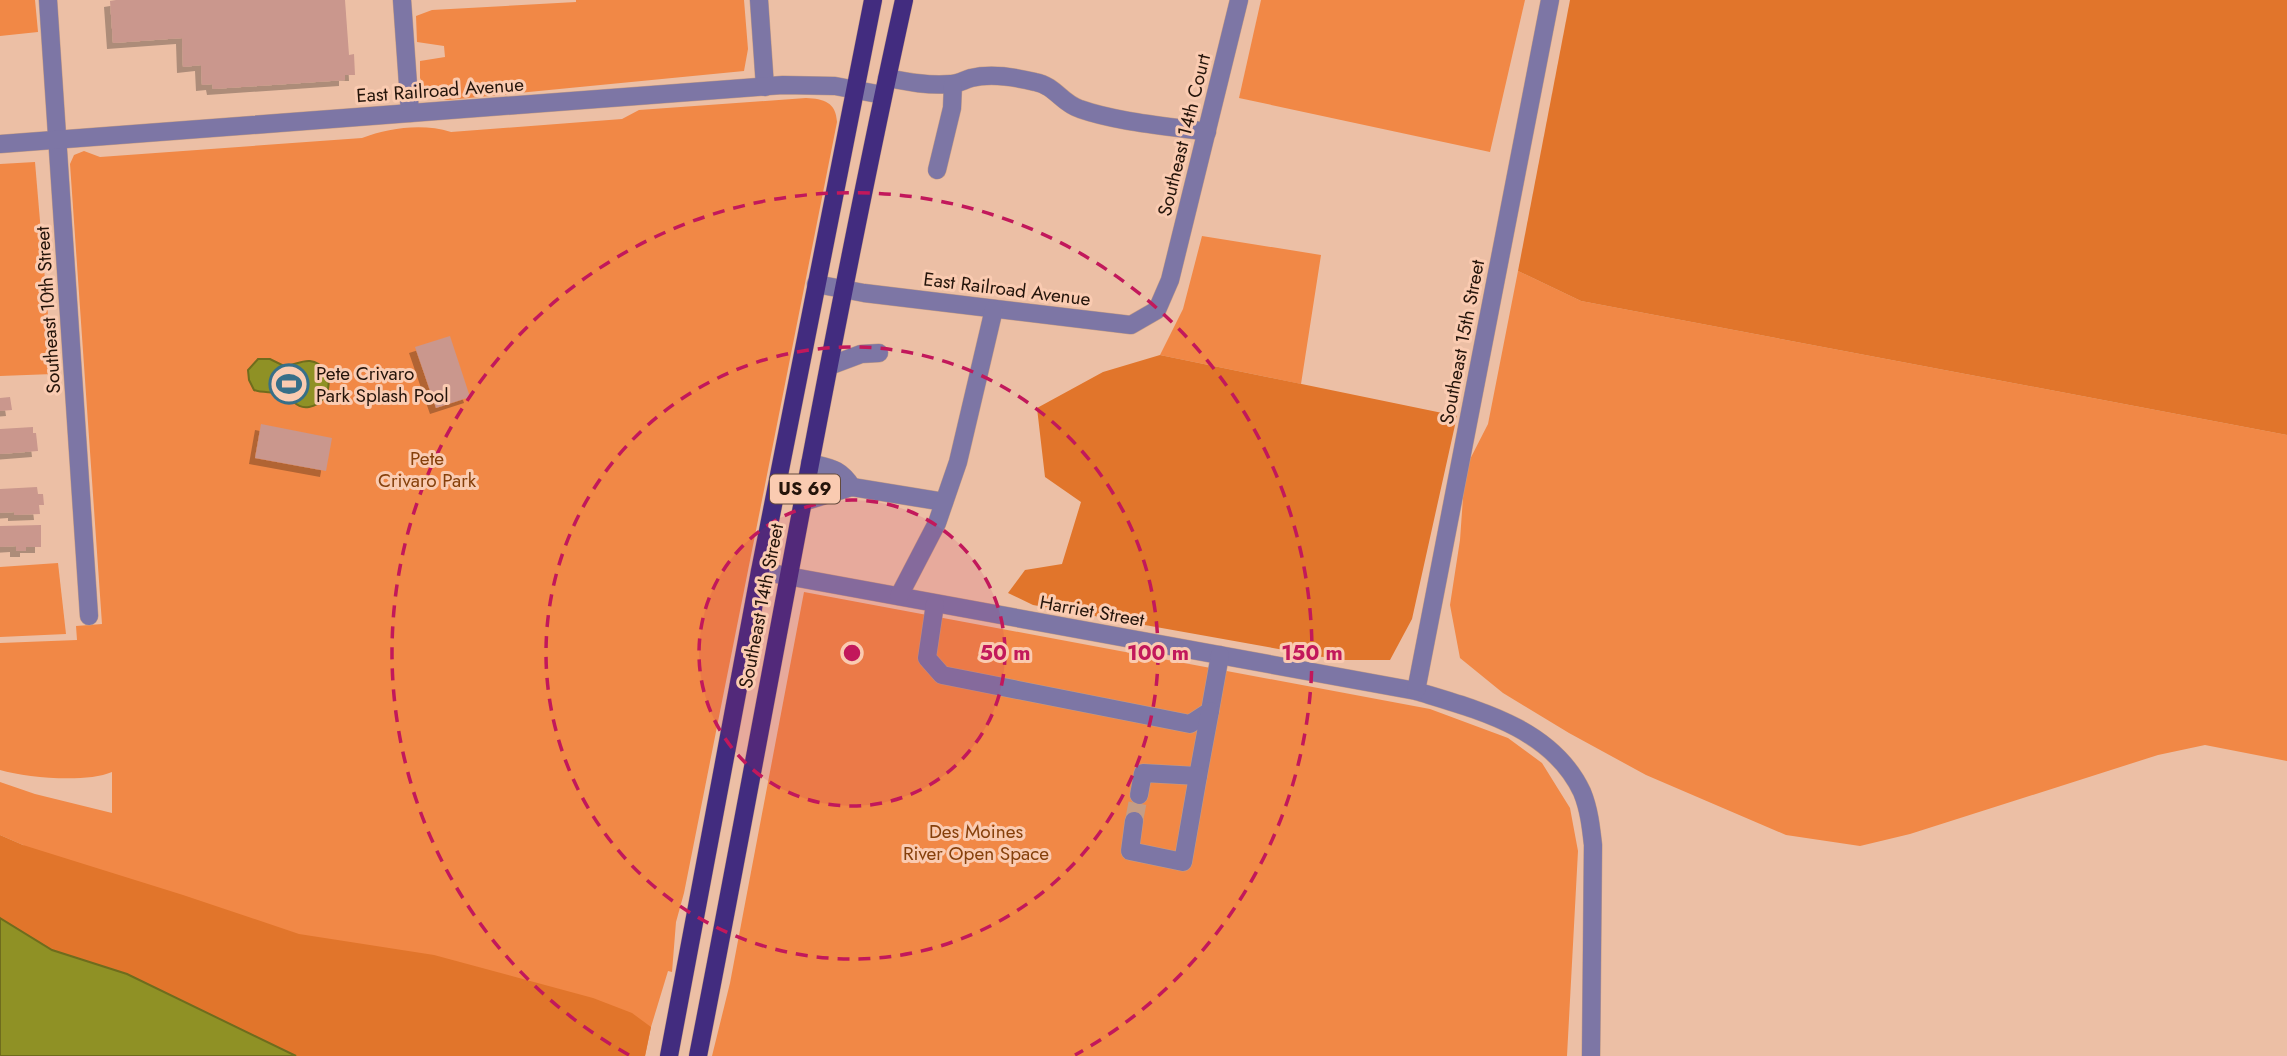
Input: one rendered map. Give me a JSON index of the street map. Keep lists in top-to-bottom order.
{
  "streets": {
    "main road": ["US 69", "Southeast 14th Street"],
    "street": [
      "East Railroad Avenue",
      "Southeast 14th Court",
      "Southeast 10th Street",
      "Southeast 15th Street",
      "Harriet Street"
    ]
  },
  "crossings": [
    ["East Railroad Avenue", "Southeast 14th Court"],
    ["East Railroad Avenue", "Southeast 10th Street"],
    ["East Railroad Avenue", "Southeast 14th Street"],
    ["Southeast 15th Street", "Harriet Street"],
    ["Southeast 14th Street", "Harriet Street"]
  ],
  "parks": ["Pete Crivaro Park", "Des Moines River Open Space"],
  "places": {
    "sports": ["Pete Crivaro Park Splash Pool"]
  },
  "rings": ["50 m", "100 m", "150 m"]
}
